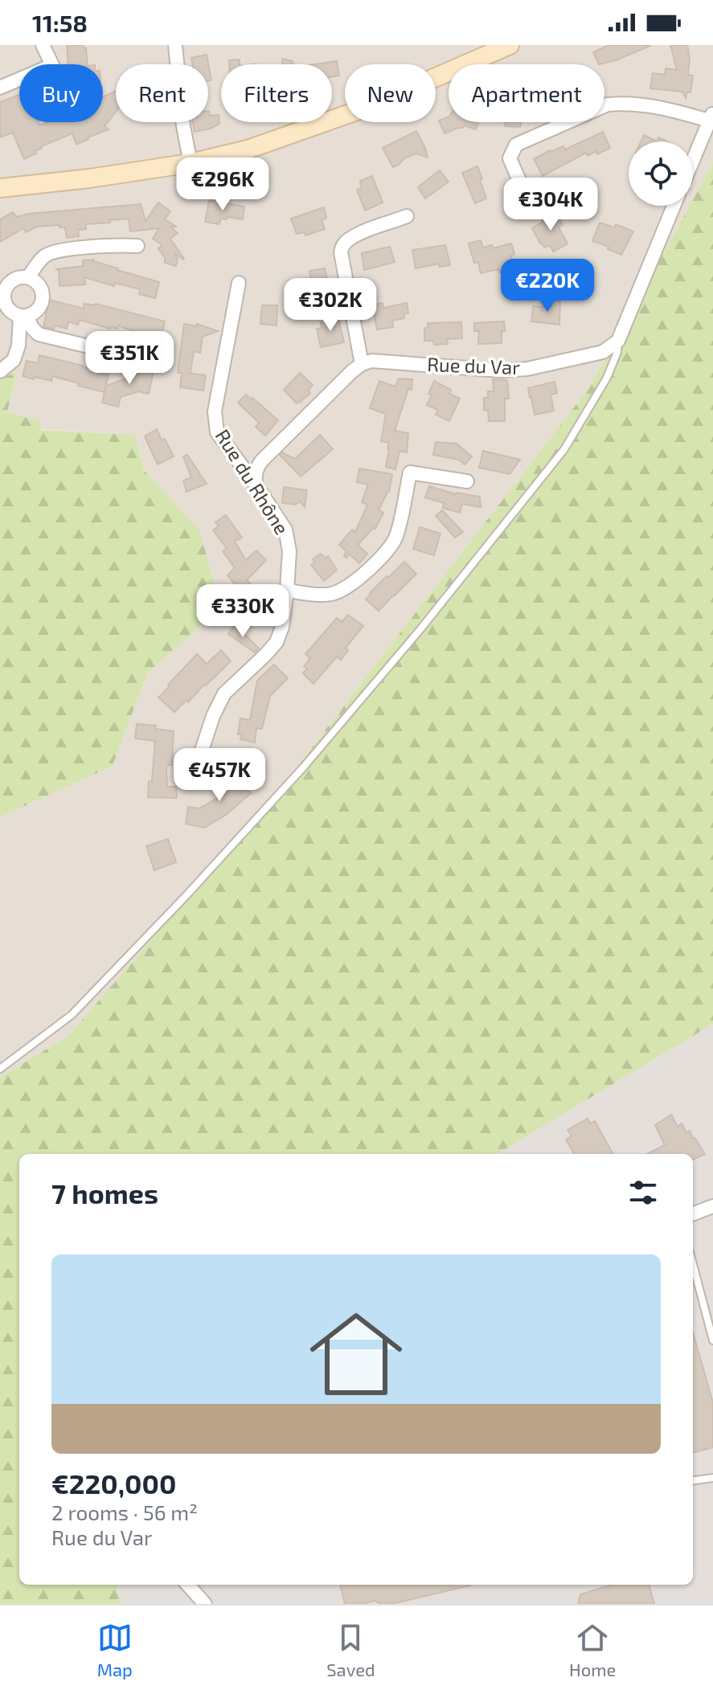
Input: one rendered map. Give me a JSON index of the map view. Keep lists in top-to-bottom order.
{
  "streets": {
    "street": ["Rue du Var", "Rue du Rhône"]
  },
  "page": {
    "status": "11:58",
    "chip": [
      "Buy",
      "Rent",
      "Filters",
      "New",
      "Apartment"
    ],
    "price": [
      "€296K",
      "€304K",
      "€220K",
      "€302K",
      "€351K",
      "€330K",
      "€457K"
    ],
    "heading": "7 homes",
    "list": [
      {
        "name": "€220,000",
        "note": "2 rooms · 56 m² · Rue du Var"
      }
    ],
    "tabs": ["Map", "Saved", "Home"]
  }
}
